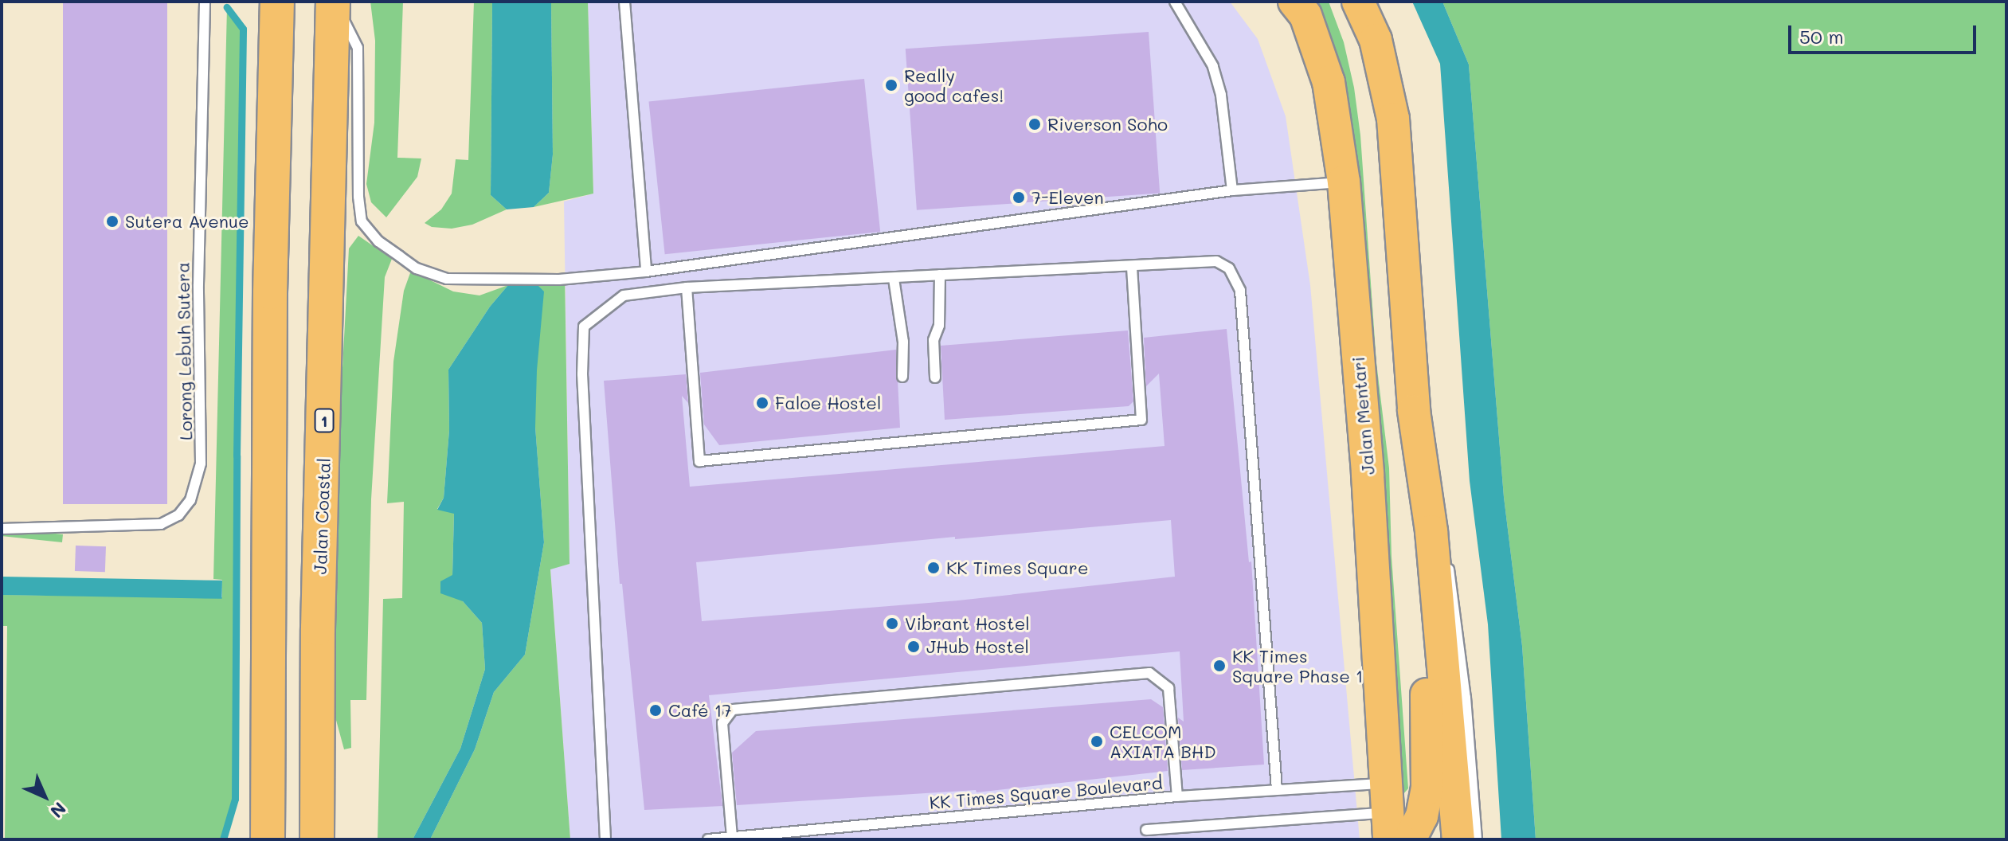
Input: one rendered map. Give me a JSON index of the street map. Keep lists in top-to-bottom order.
{
  "streets": {
    "highway": ["1", "Jalan Coastal"],
    "main road": ["Jalan Mentari"],
    "lane": ["Lorong Lebuh Sutera", "KK Times Square Boulevard"]
  },
  "crossings": [
    ["Jalan Mentari", "KK Times Square Boulevard"]
  ],
  "places": [
    "Really good cafes!",
    "Riverson Soho",
    "7-Eleven",
    "Sutera Avenue",
    "Faloe Hostel",
    "KK Times Square",
    "Vibrant Hostel",
    "JHub Hostel",
    "KK Times Square Phase 1",
    "Café 17",
    "CELCOM AXIATA BHD"
  ],
  "scale_bar": "50 m",
  "north": "bottom right"
}
